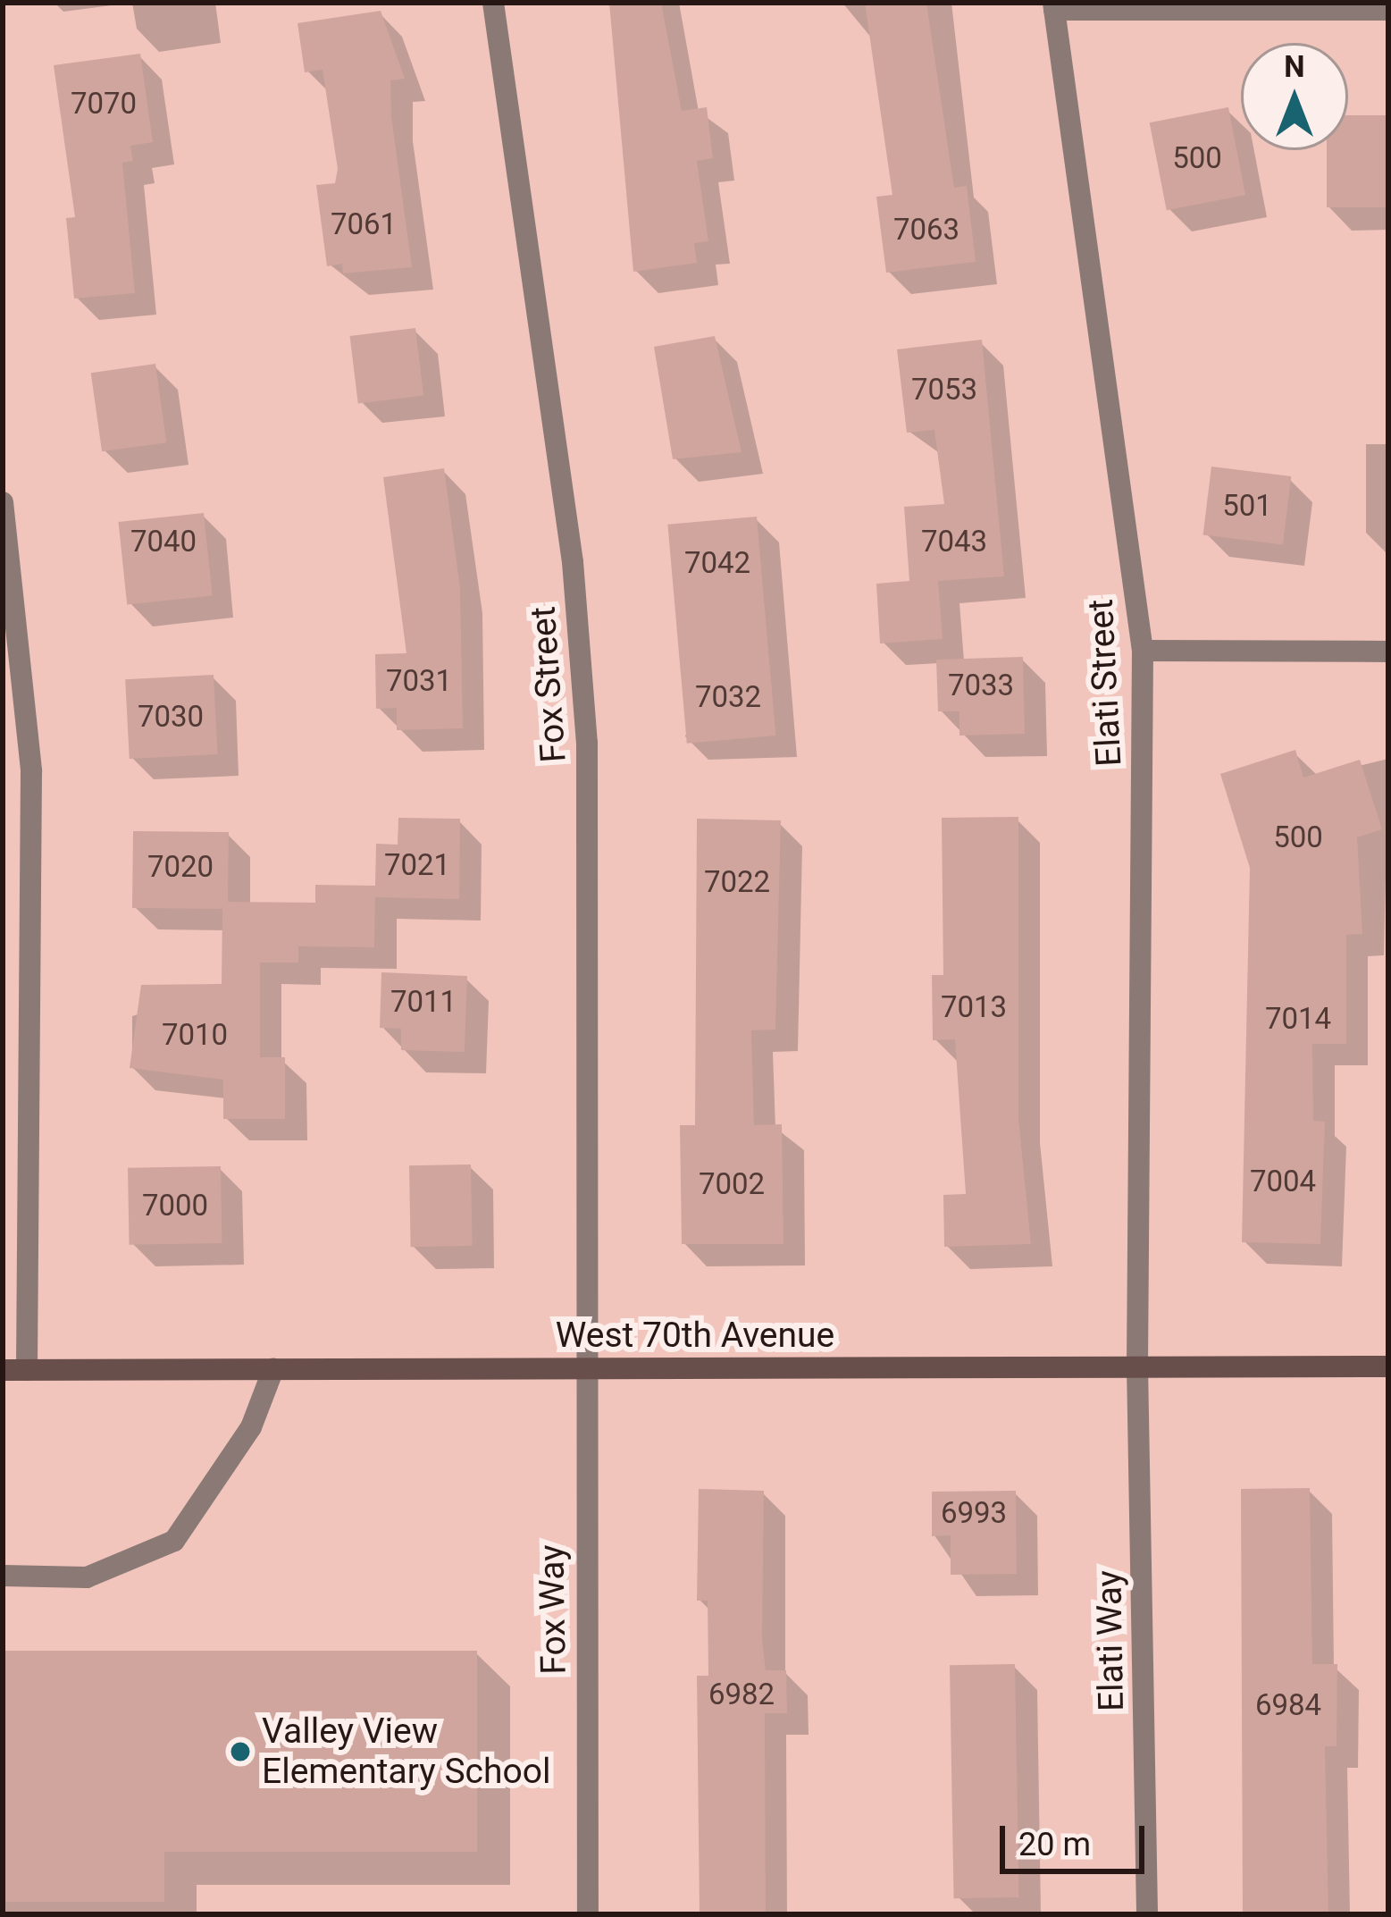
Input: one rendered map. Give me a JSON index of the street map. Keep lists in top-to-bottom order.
{
  "streets": {
    "main road": ["West 70th Avenue"],
    "street": [
      "Elati Street",
      "Fox Street",
      "Fox Way",
      "Elati Way"
    ]
  },
  "crossings": [
    ["Elati Street", "West 70th Avenue"],
    ["Elati Street", "Elati Way"],
    ["Fox Street", "West 70th Avenue"],
    ["Fox Street", "Fox Way"],
    ["West 70th Avenue", "Fox Way"],
    ["West 70th Avenue", "Elati Way"]
  ],
  "places": ["Valley View Elementary School"],
  "house_numbers": [
    "7070",
    "500",
    "7061",
    "7063",
    "7053",
    "501",
    "7040",
    "7043",
    "7042",
    "7031",
    "7033",
    "7032",
    "7030",
    "500",
    "7021",
    "7020",
    "7022",
    "7011",
    "7013",
    "7014",
    "7010",
    "7004",
    "7002",
    "7000",
    "6993",
    "6982",
    "6984"
  ],
  "scale_bar": "20 m",
  "north": "top"
}
